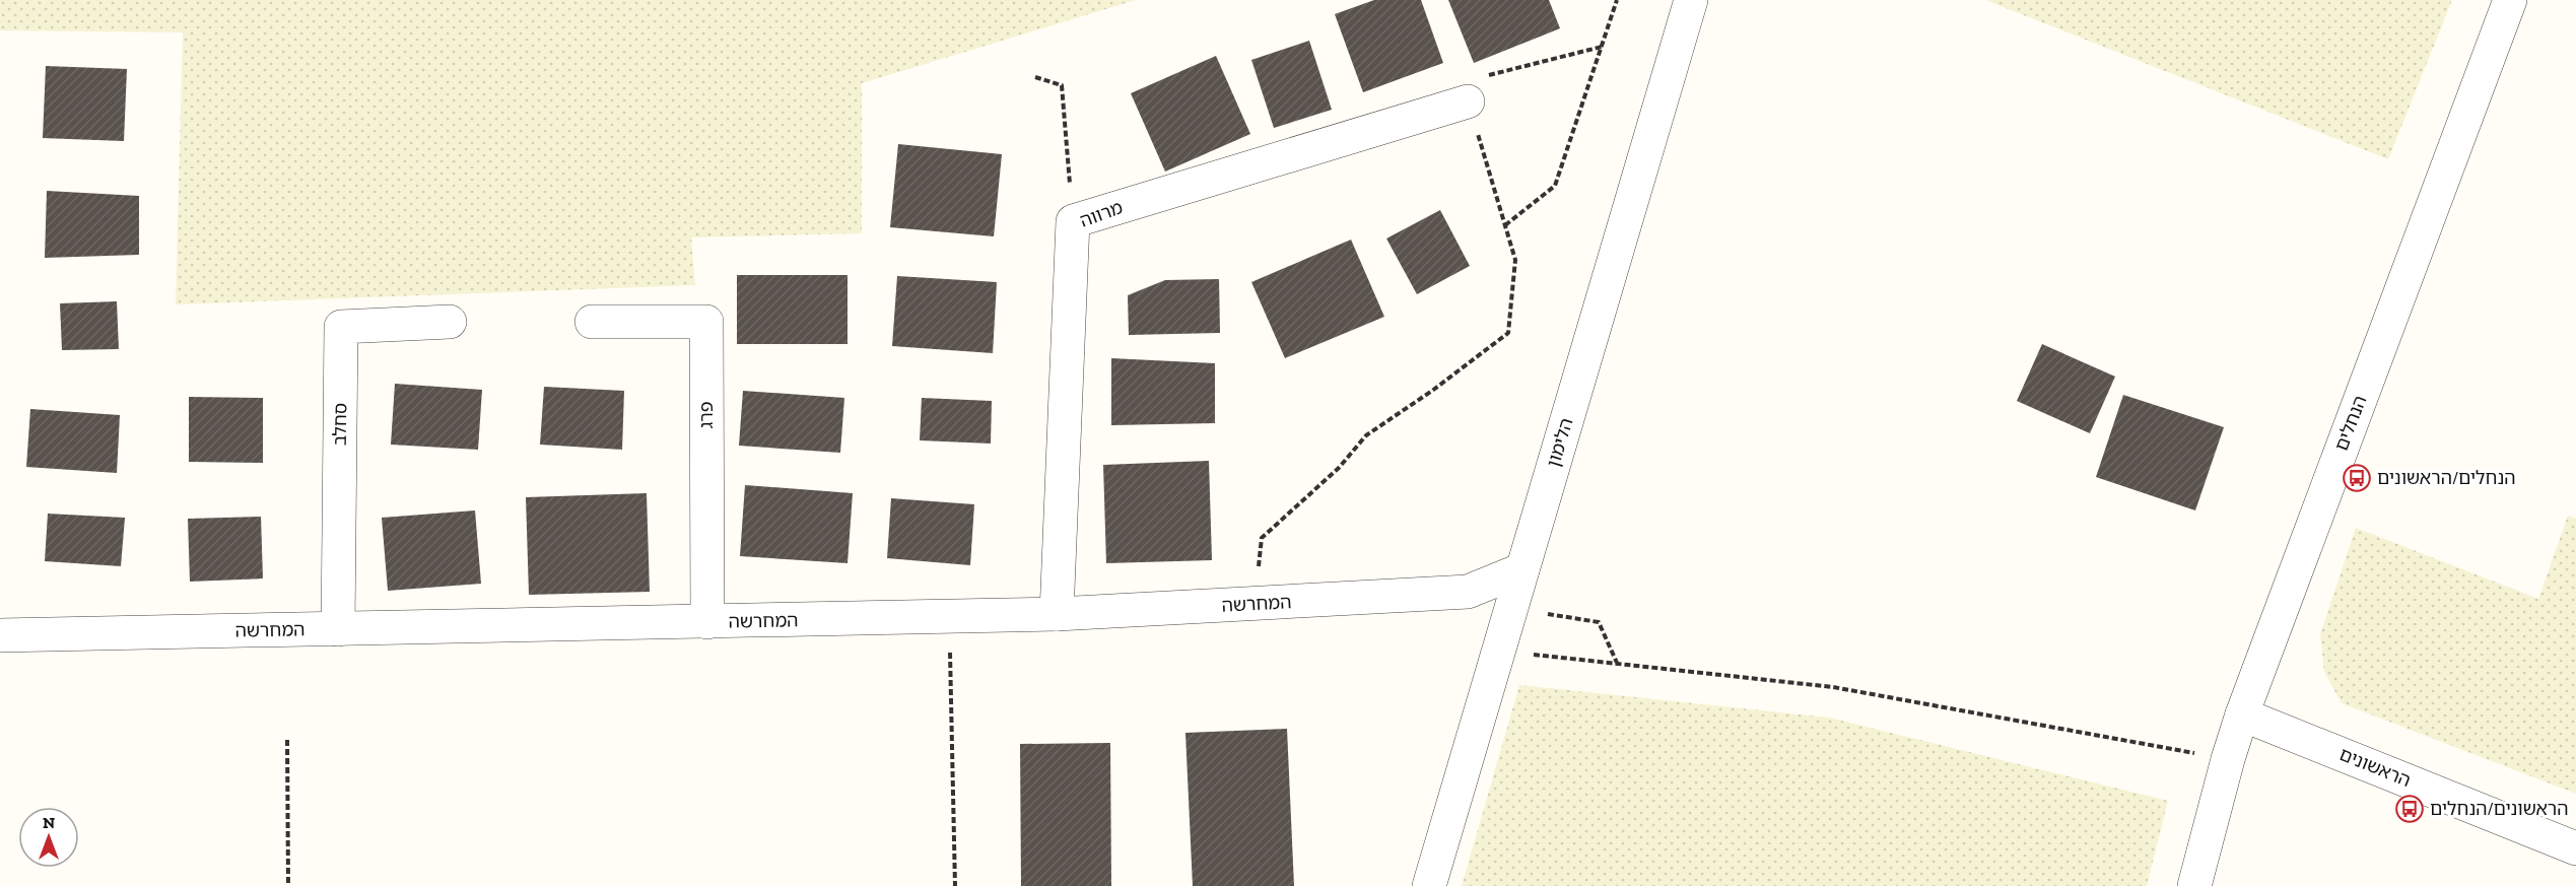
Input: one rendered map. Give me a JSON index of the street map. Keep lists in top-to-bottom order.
{
  "streets": {
    "street": [
      "מרווה",
      "פרג",
      "הנחלים",
      "סחלב",
      "הלימון",
      "המחרשה",
      "הראשונים"
    ]
  },
  "crossings": [
    ["מרווה", "המחרשה"],
    ["פרג", "המחרשה"],
    ["הנחלים", "הראשונים"],
    ["סחלב", "המחרשה"],
    ["הלימון", "המחרשה"]
  ],
  "places": {
    "bus stop": ["הנחלים/הראשונים", "הראשונים/הנחלים"]
  },
  "north": "top"
}
